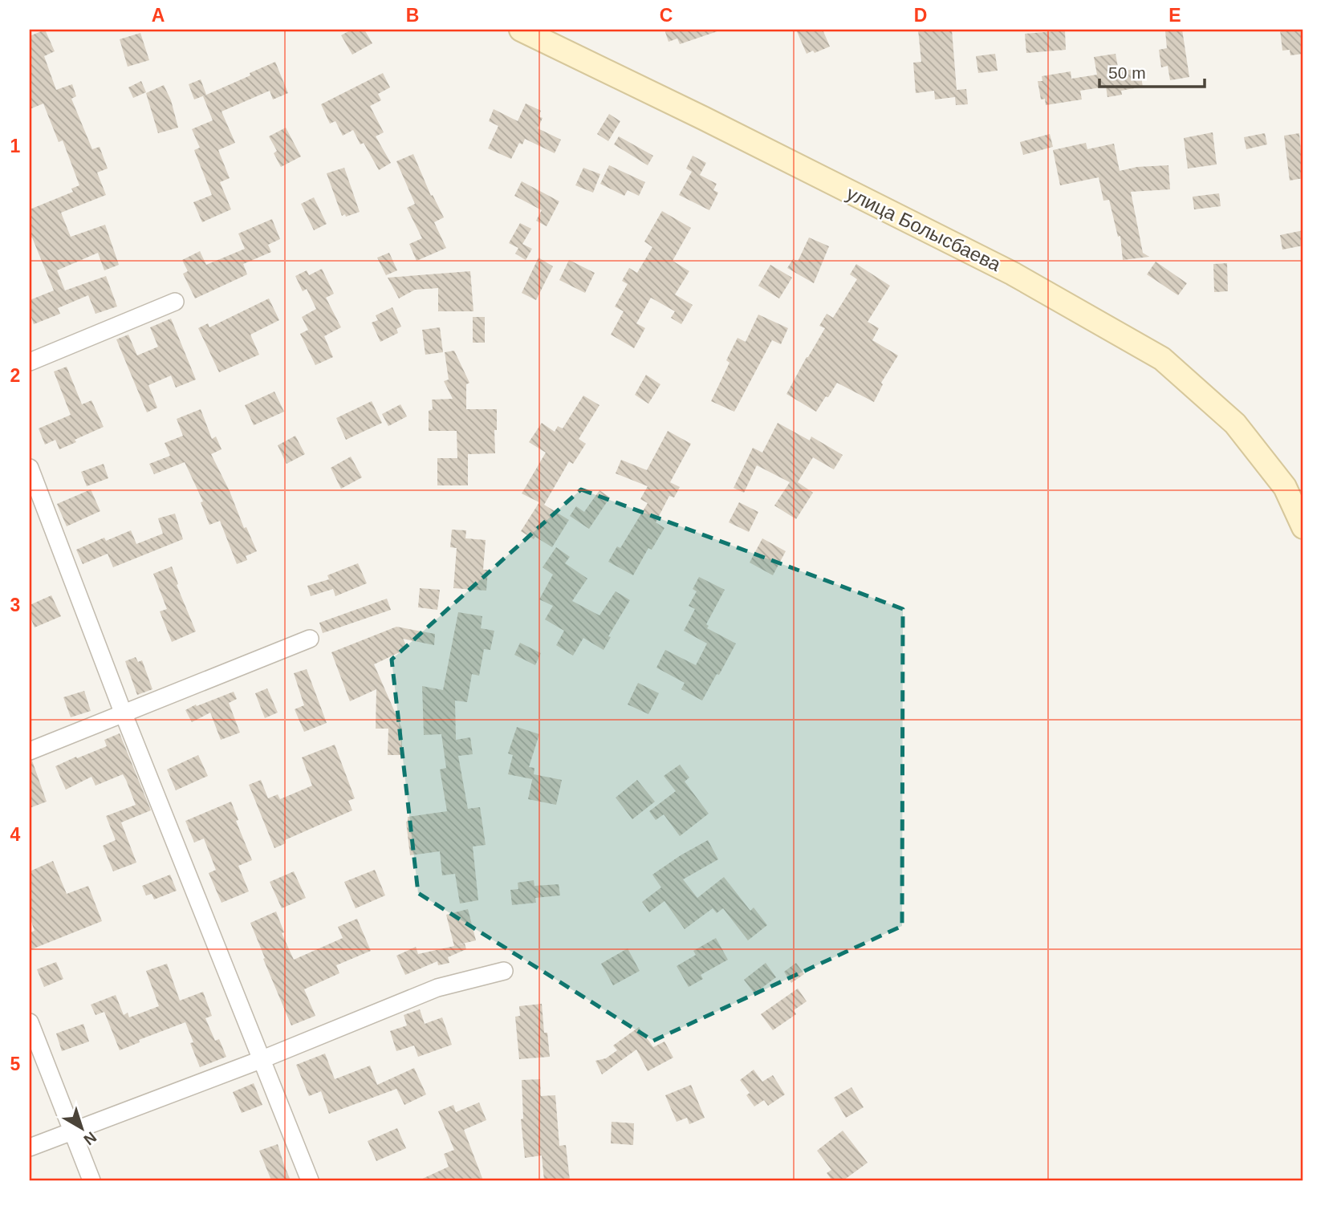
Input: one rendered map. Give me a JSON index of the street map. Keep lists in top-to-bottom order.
{
  "streets": {
    "street": ["улица Болысбаева"]
  },
  "scale_bar": "50 m",
  "north": "bottom right",
  "grid": {
    "columns": [
      "A",
      "B",
      "C",
      "D",
      "E"
    ],
    "rows": [
      "1",
      "2",
      "3",
      "4",
      "5"
    ]
  }
}
